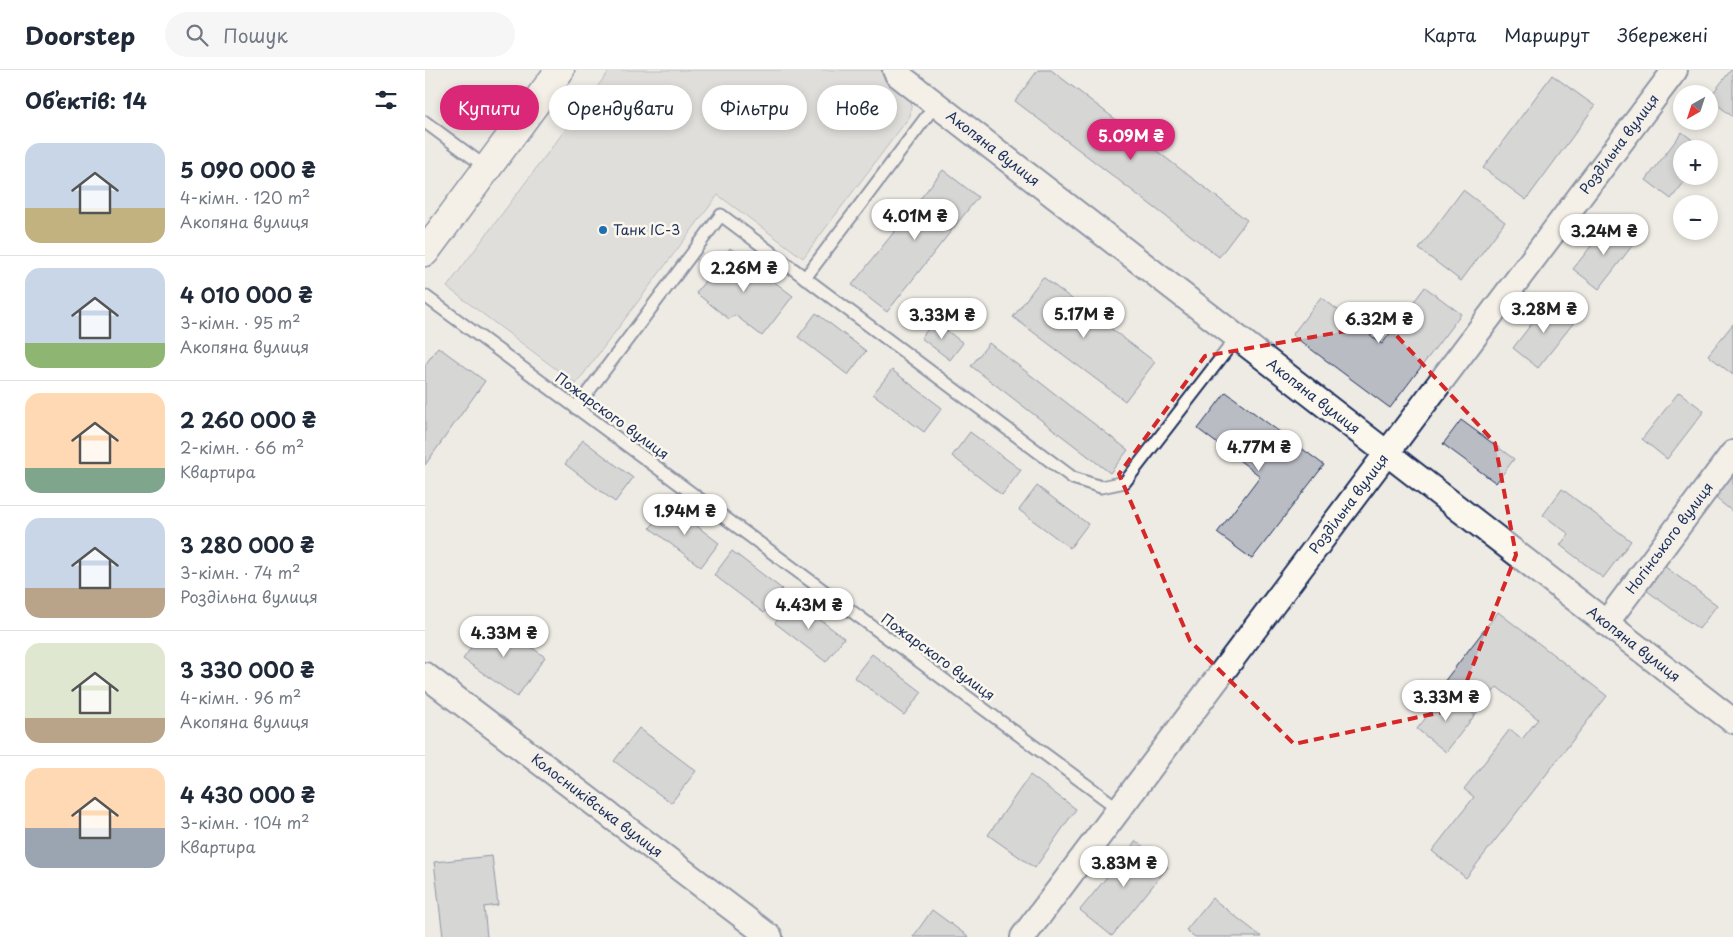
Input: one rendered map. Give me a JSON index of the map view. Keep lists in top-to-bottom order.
{
  "streets": {
    "street": [
      "Роздільна вулиця",
      "Акопяна вулиця",
      "Ногінського вулиця",
      "Колосниківська вулиця"
    ],
    "lane": ["Пожарского вулиця"]
  },
  "crossings": [
    ["Роздільна вулиця", "Акопяна вулиця"],
    ["Роздільна вулиця", "Пожарского вулиця"],
    ["Акопяна вулиця", "Ногінського вулиця"]
  ],
  "places": ["Танк ІС-3"],
  "north": "bottom left",
  "page": {
    "header": "Doorstep",
    "search": "Пошук",
    "nav": ["Карта", "Маршрут", "Збережені"],
    "heading": "Об’єктів: 14",
    "map_buttons": ["+", "−"],
    "chip": [
      "Купити",
      "Орендувати",
      "Фільтри",
      "Нове"
    ],
    "price": [
      "5.09M ₴",
      "4.01M ₴",
      "3.24M ₴",
      "2.26M ₴",
      "3.28M ₴",
      "5.17M ₴",
      "3.33M ₴",
      "6.32M ₴",
      "4.77M ₴",
      "1.94M ₴",
      "4.43M ₴",
      "4.33M ₴",
      "3.33M ₴",
      "3.83M ₴"
    ],
    "list": [
      {
        "name": "5 090 000 ₴",
        "note": "4-кімн. · 120 m² · Акопяна вулиця"
      },
      {
        "name": "4 010 000 ₴",
        "note": "3-кімн. · 95 m² · Акопяна вулиця"
      },
      {
        "name": "2 260 000 ₴",
        "note": "2-кімн. · 66 m² · Квартира"
      },
      {
        "name": "3 280 000 ₴",
        "note": "3-кімн. · 74 m² · Роздільна вулиця"
      },
      {
        "name": "3 330 000 ₴",
        "note": "4-кімн. · 96 m² · Акопяна вулиця"
      },
      {
        "name": "4 430 000 ₴",
        "note": "3-кімн. · 104 m² · Квартира"
      }
    ]
  }
}
